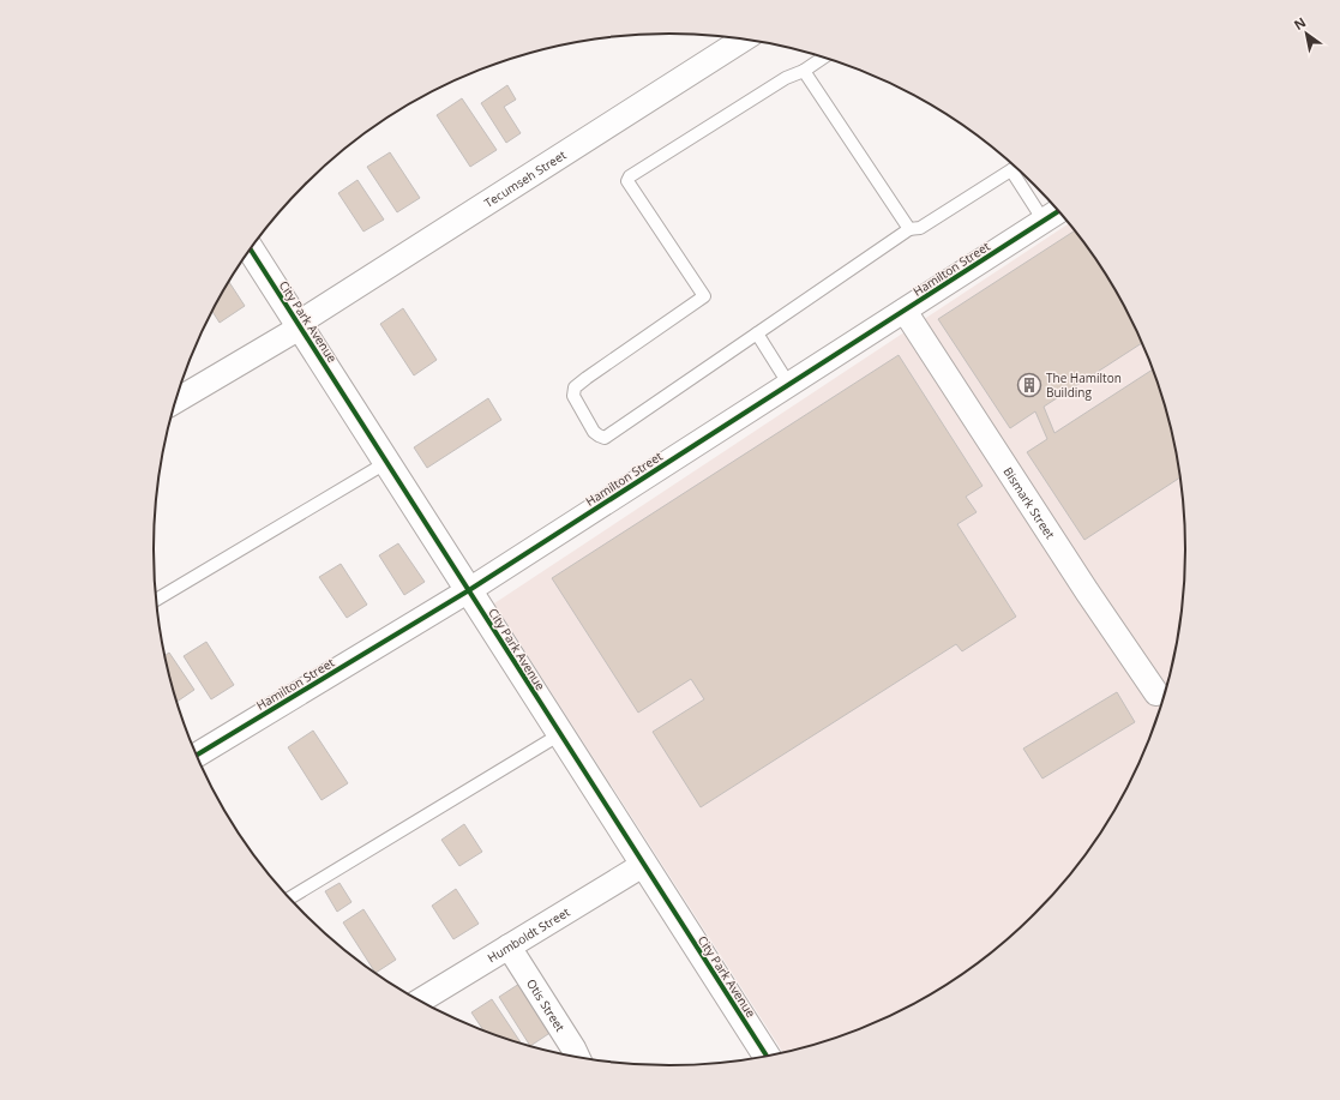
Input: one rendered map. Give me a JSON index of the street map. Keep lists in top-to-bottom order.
{
  "streets": {
    "street": [
      "Tecumseh Street",
      "Hamilton Street",
      "City Park Avenue",
      "Bismark Street",
      "Humboldt Street",
      "Otis Street"
    ]
  },
  "crossings": [
    ["Tecumseh Street", "City Park Avenue"],
    ["Hamilton Street", "City Park Avenue"],
    ["Hamilton Street", "Bismark Street"],
    ["City Park Avenue", "Humboldt Street"],
    ["Humboldt Street", "Otis Street"]
  ],
  "places": {
    "building": ["The Hamilton Building"]
  },
  "north": "top left"
}
